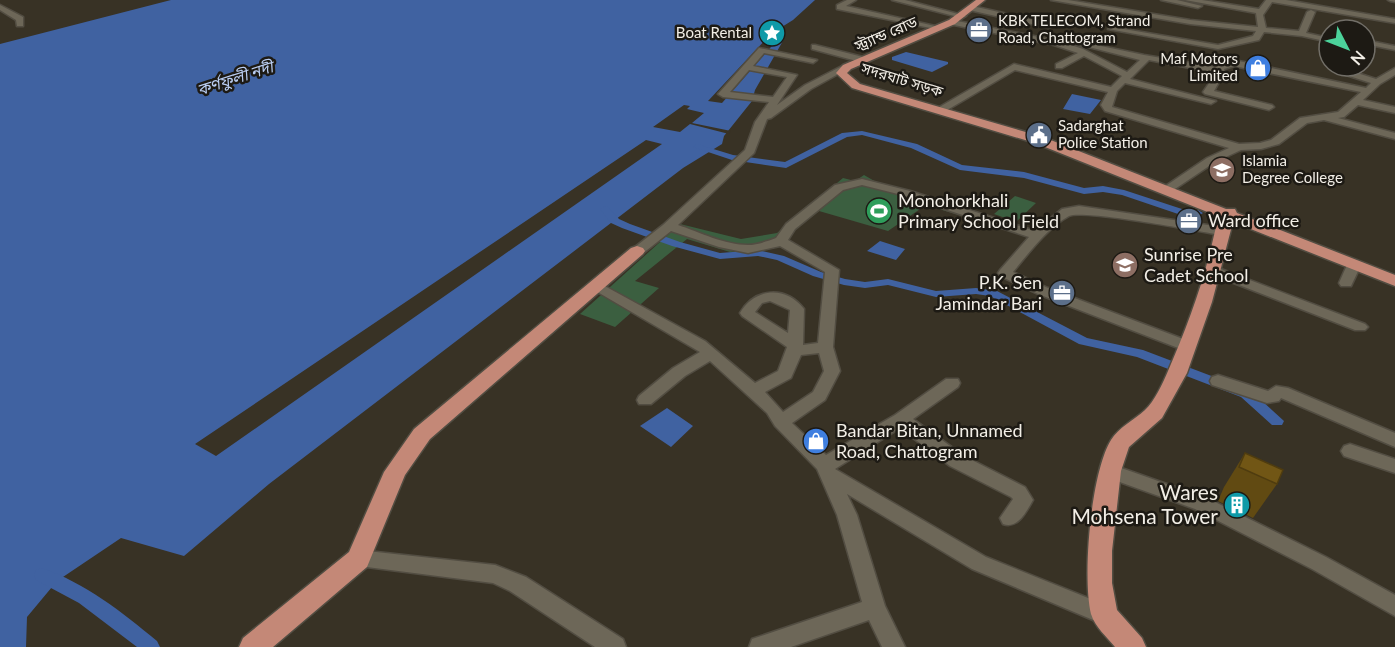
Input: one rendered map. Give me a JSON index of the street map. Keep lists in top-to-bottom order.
{
  "streets": {
    "main road": ["স্ট্র্যান্ড রোড", "সদরঘাট সড়ক"]
  },
  "crossings": [
    ["স্ট্র্যান্ড রোড", "সদরঘাট সড়ক"]
  ],
  "water": ["কর্ণফুলী নদী"],
  "places": {
    "office": ["KBK TELECOM, Strand Road, Chattogram", "Ward office", "P.K. Sen Jamindar Bari"],
    "place": ["Boat Rental"],
    "shop": ["Maf Motors Limited", "Bandar Bitan, Unnamed Road, Chattogram"],
    "public building": ["Sadarghat Police Station"],
    "school or university": ["Islamia Degree College", "Sunrise Pre Cadet School"],
    "sports": ["Monohorkhali Primary School Field"],
    "building": ["Wares Mohsena Tower"]
  },
  "north": "bottom right"
}
